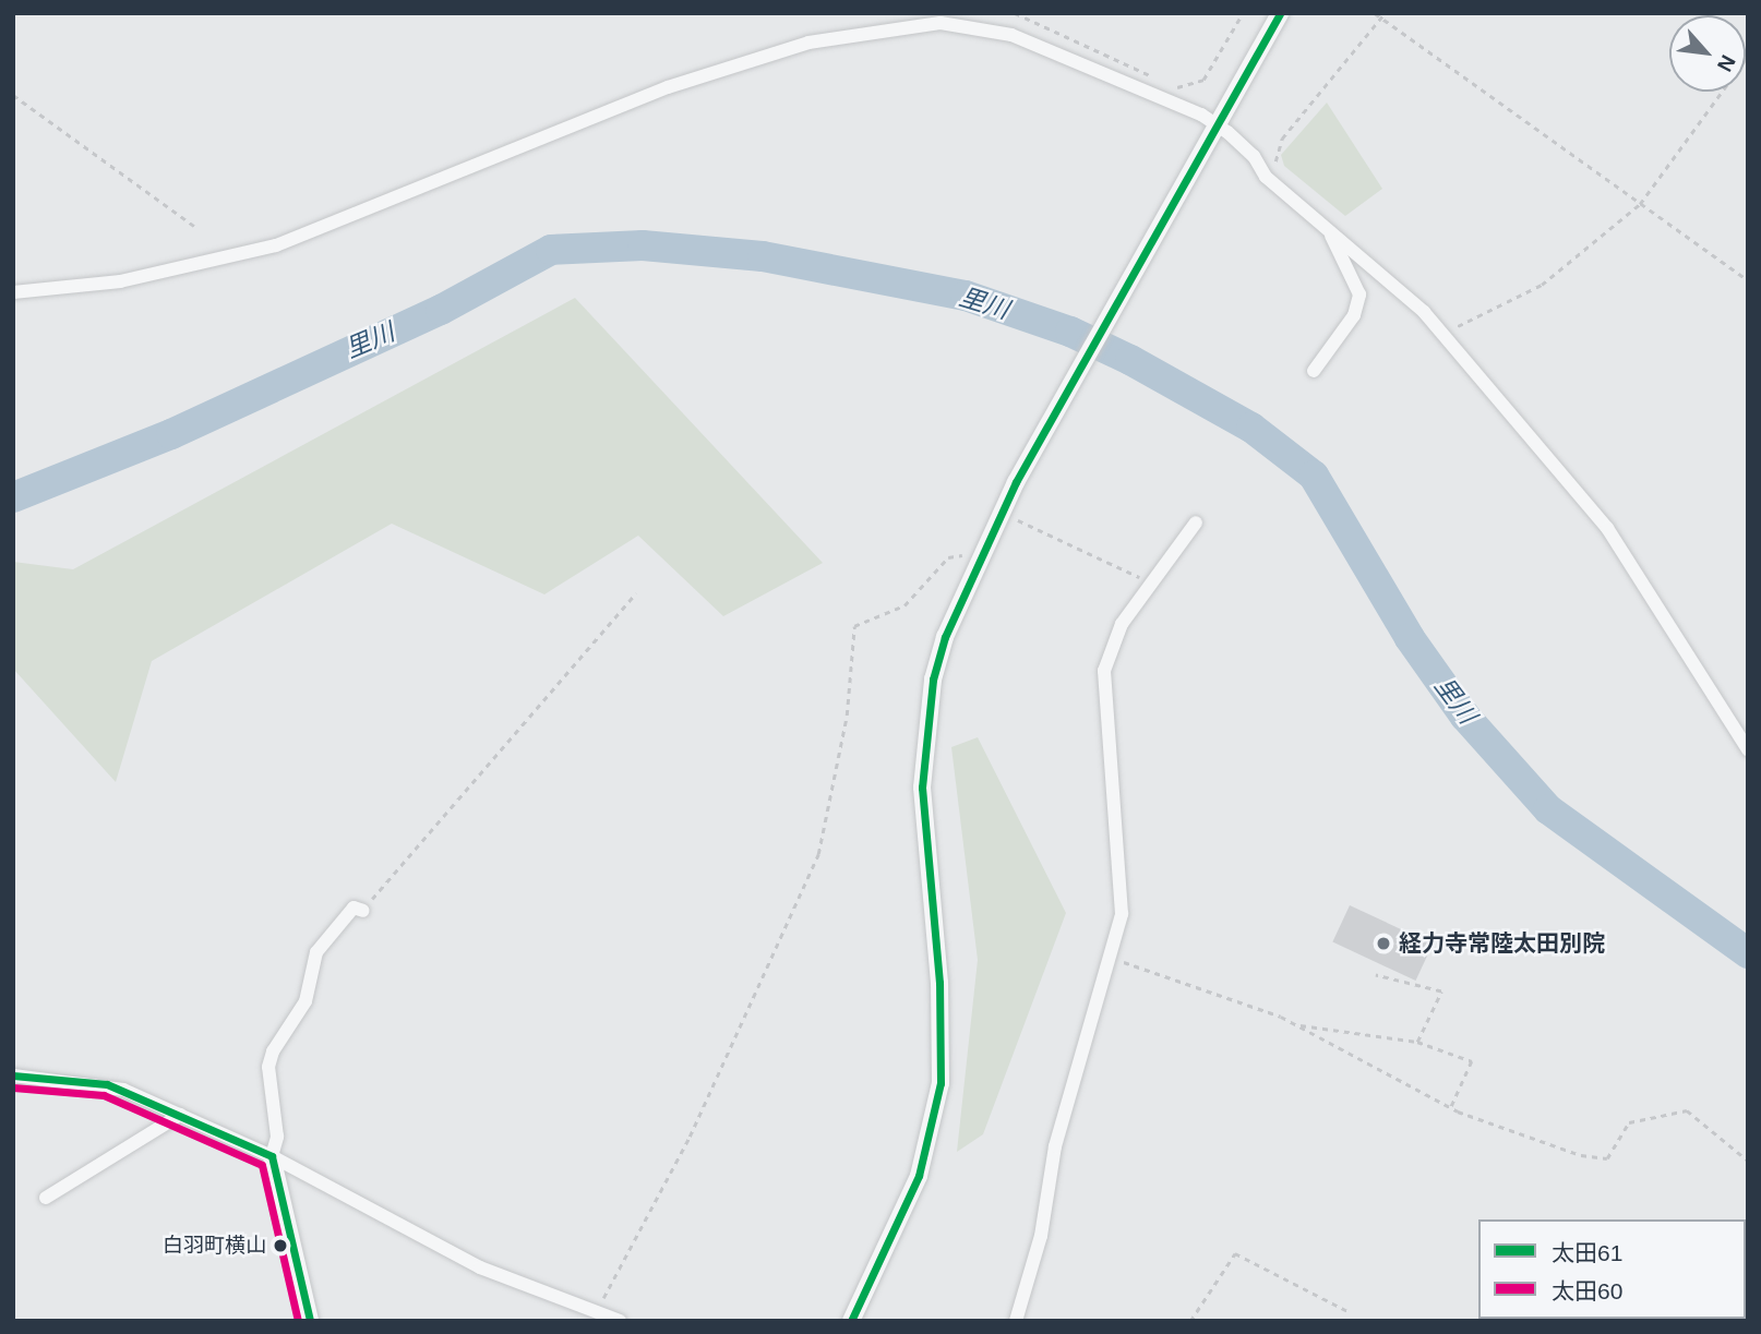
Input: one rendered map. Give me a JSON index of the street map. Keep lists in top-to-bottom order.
{
  "water": ["里川"],
  "places": ["経力寺常陸太田別院", "白羽町横山"],
  "lines": ["transit line 太田61", "transit line 太田60"],
  "legend": ["太田61", "太田60"],
  "north": "bottom right"
}
